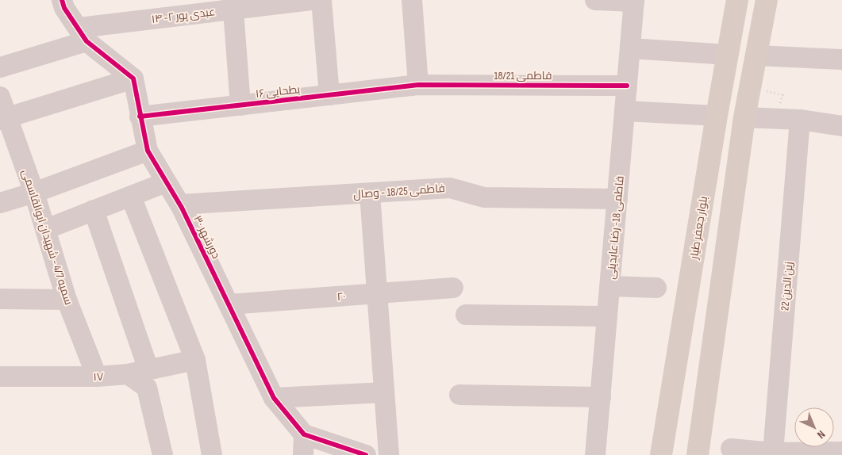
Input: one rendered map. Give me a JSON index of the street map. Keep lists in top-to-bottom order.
{
  "streets": {
    "main road": ["بلوار جعفر طیار"],
    "street": [
      "عبدی پور ۲- ۱۴",
      "فاطمی 18/21",
      "بطحایی ۱۶",
      "فاطمی 18/25 - وصال",
      "فاطمی 18- رضا عابدینی",
      "سمیه 4/7 - شهیدان ابوالقاسمی",
      "دورشهر ۳۰",
      "زین الدین 22",
      "۲۰",
      "۱۷"
    ]
  },
  "crossings": [
    ["فاطمی 18/21", "بطحایی ۱۶"],
    ["فاطمی 18/21", "فاطمی 18- رضا عابدینی"],
    ["بطحایی ۱۶", "دورشهر ۳۰"],
    ["فاطمی 18/25 - وصال", "فاطمی 18- رضا عابدینی"],
    ["فاطمی 18/25 - وصال", "دورشهر ۳۰"],
    ["سمیه 4/7 - شهیدان ابوالقاسمی", "۱۷"],
    ["دورشهر ۳۰", "۲۰"]
  ],
  "north": "bottom right"
}
